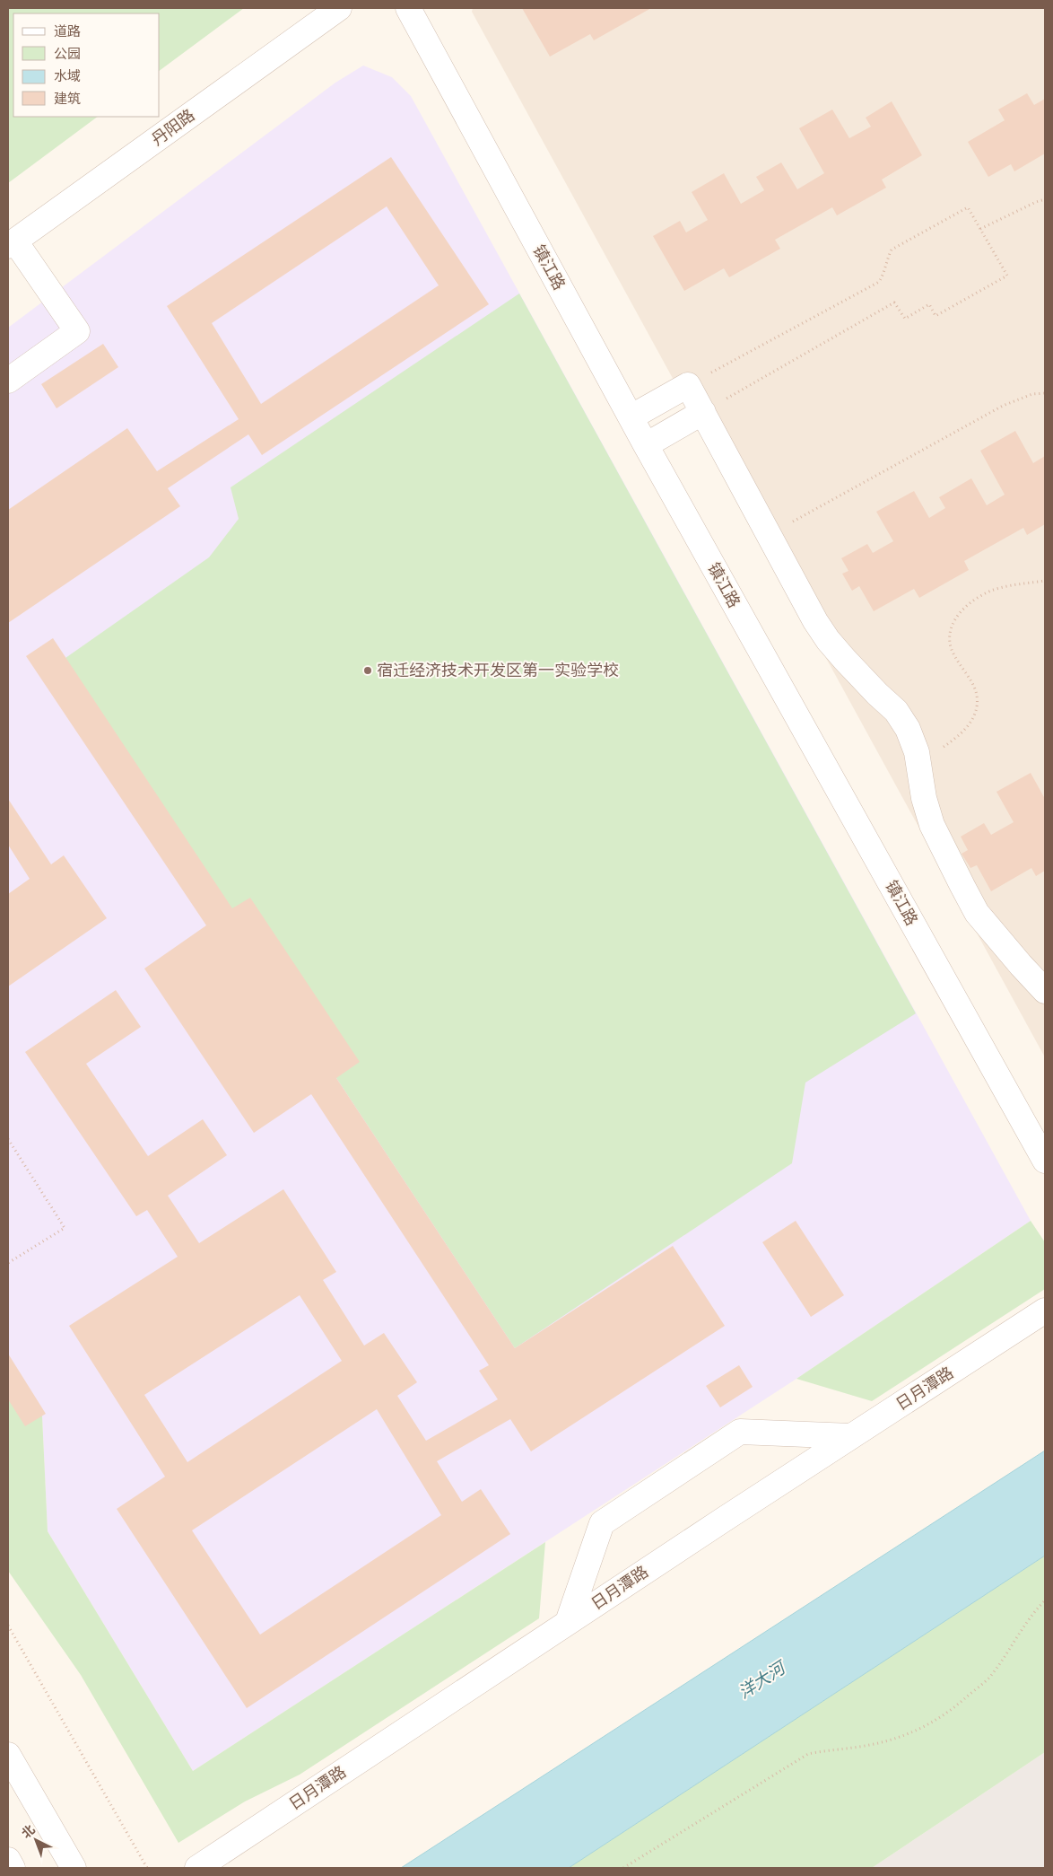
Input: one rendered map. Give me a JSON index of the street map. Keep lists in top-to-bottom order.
{
  "streets": {
    "street": ["丹阳路", "镇江路", "日月潭路"]
  },
  "water": ["洋大河"],
  "places": ["宿迁经济技术开发区第一实验学校"],
  "legend": [
    "道路",
    "公园",
    "水域",
    "建筑"
  ],
  "north": "top left"
}
